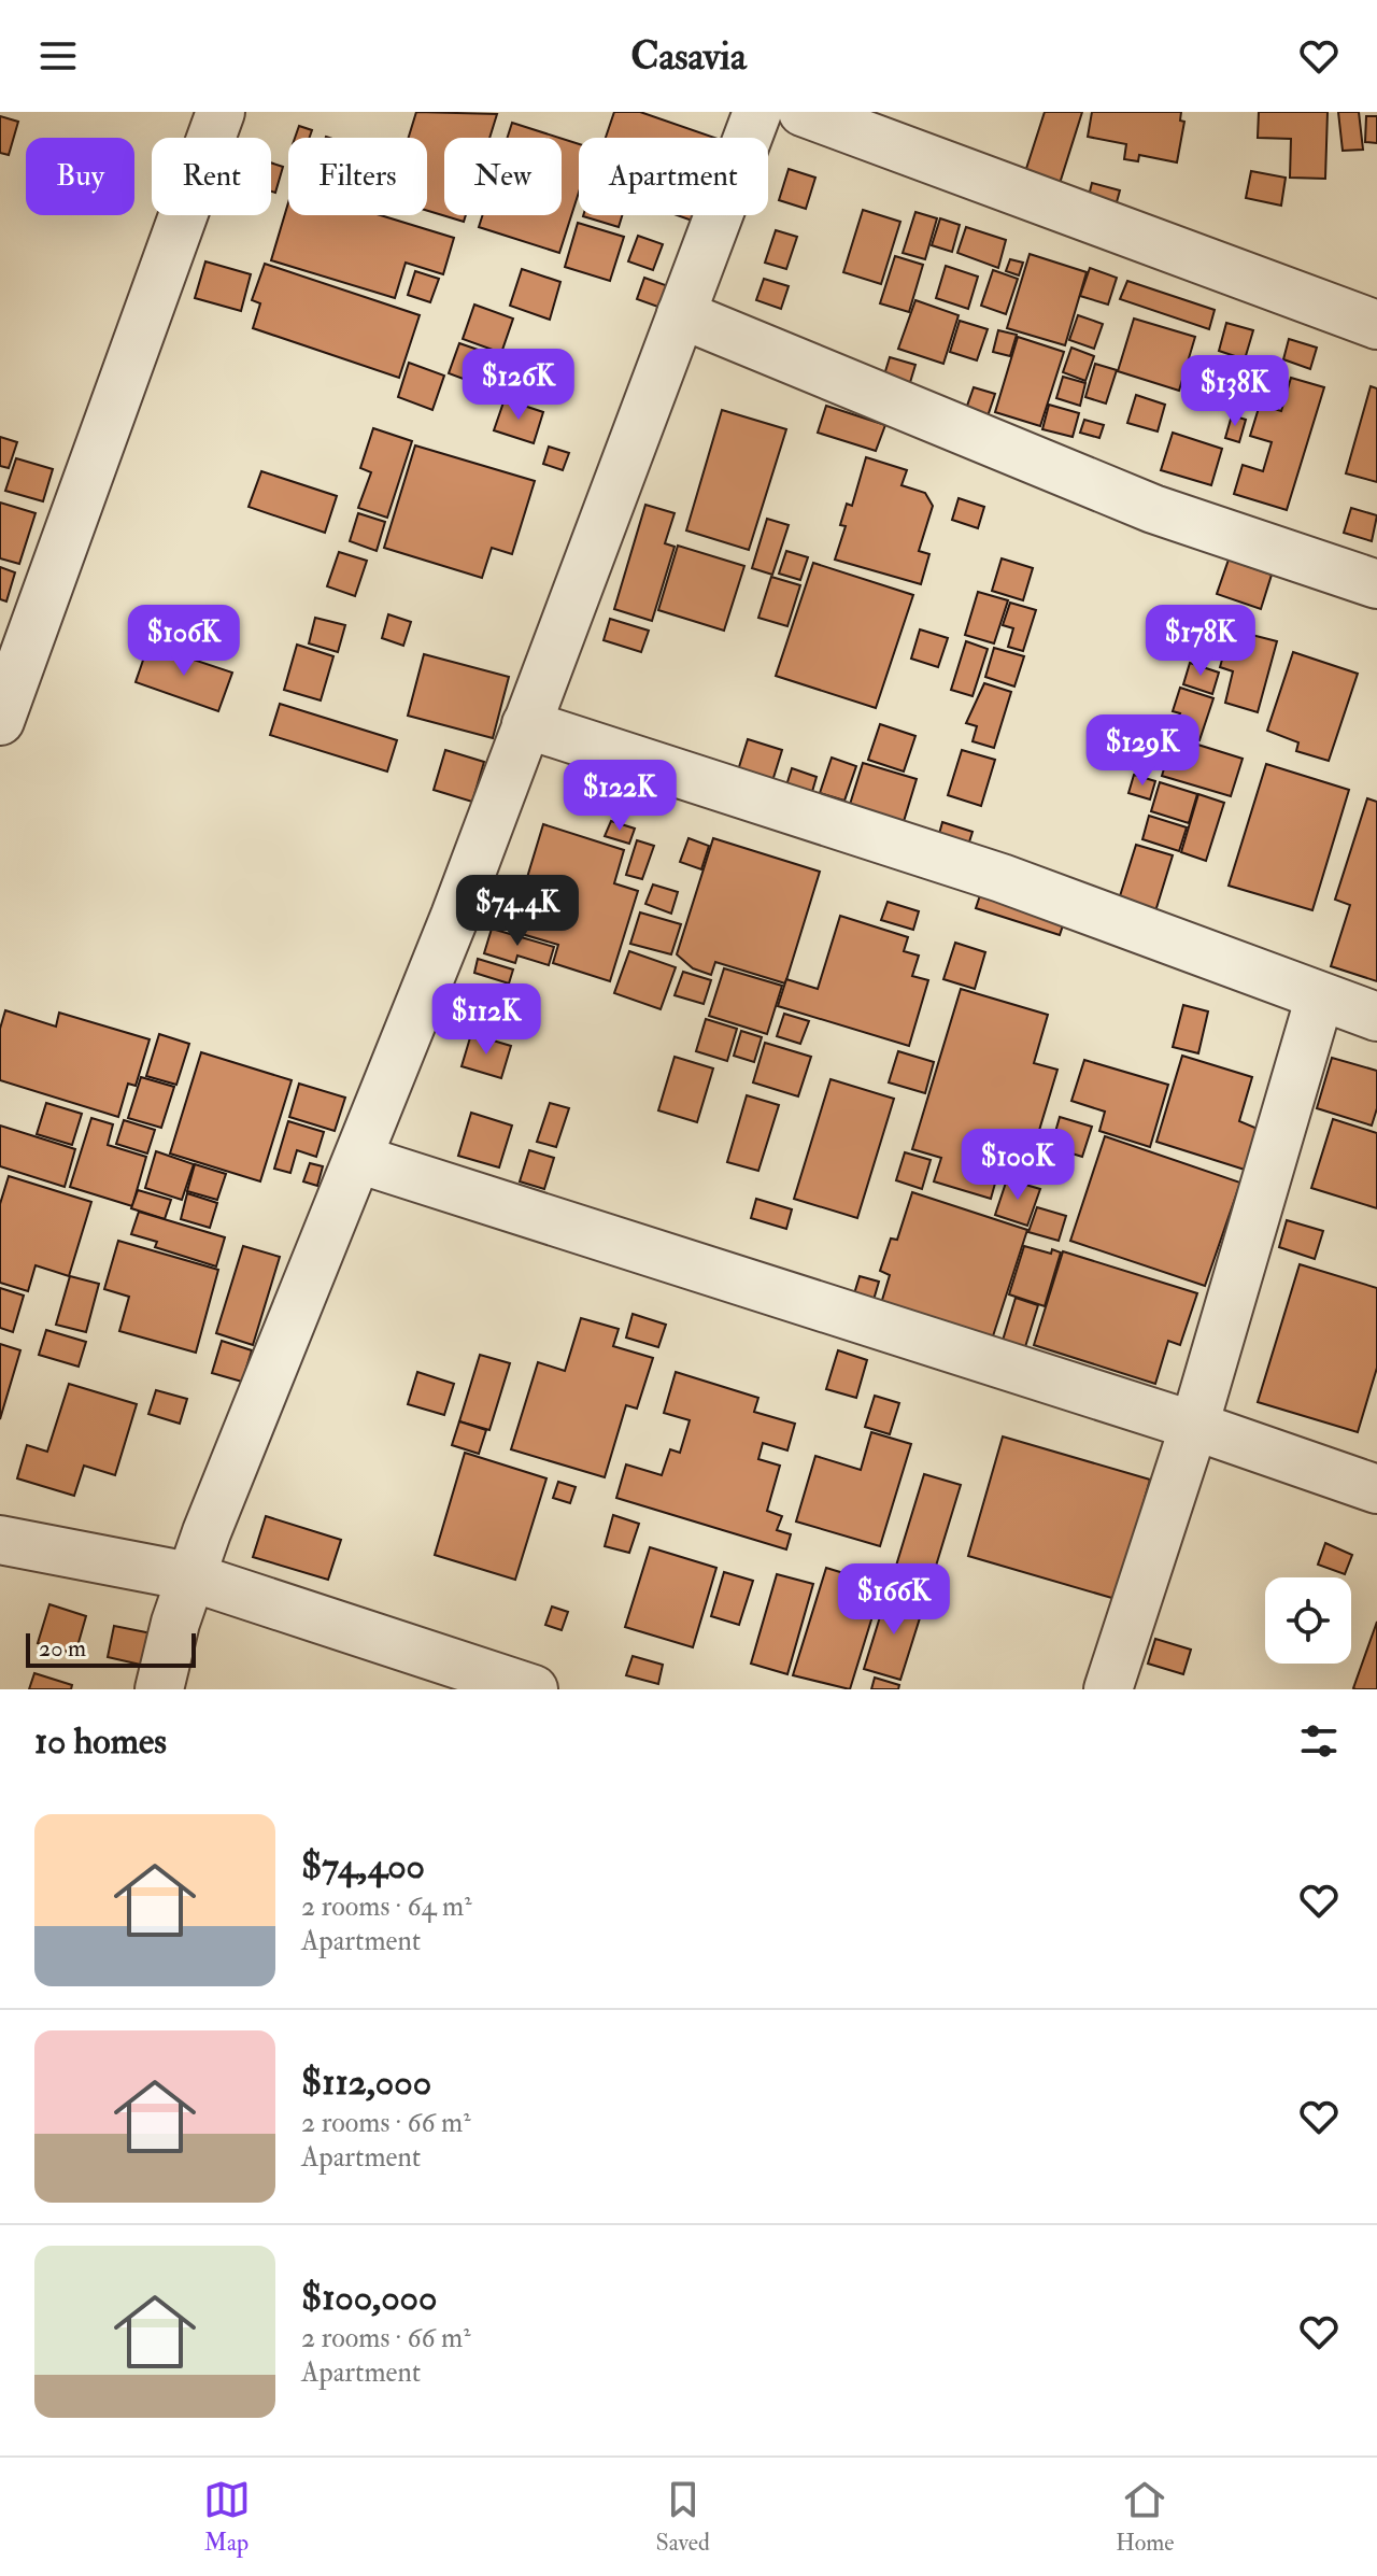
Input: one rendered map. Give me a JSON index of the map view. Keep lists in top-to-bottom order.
{
  "scale_bar": "20 m",
  "page": {
    "header": "Casavia",
    "chip": [
      "Buy",
      "Rent",
      "Filters",
      "New",
      "Apartment"
    ],
    "price": [
      "$126K",
      "$138K",
      "$106K",
      "$178K",
      "$129K",
      "$122K",
      "$74.4K",
      "$112K",
      "$100K",
      "$166K"
    ],
    "scale": "20 m",
    "heading": "10 homes",
    "list": [
      {
        "name": "$74,400",
        "note": "2 rooms · 64 m² · Apartment"
      },
      {
        "name": "$112,000",
        "note": "2 rooms · 66 m² · Apartment"
      },
      {
        "name": "$100,000",
        "note": "2 rooms · 66 m² · Apartment"
      }
    ],
    "tabs": ["Map", "Saved", "Home"]
  }
}
